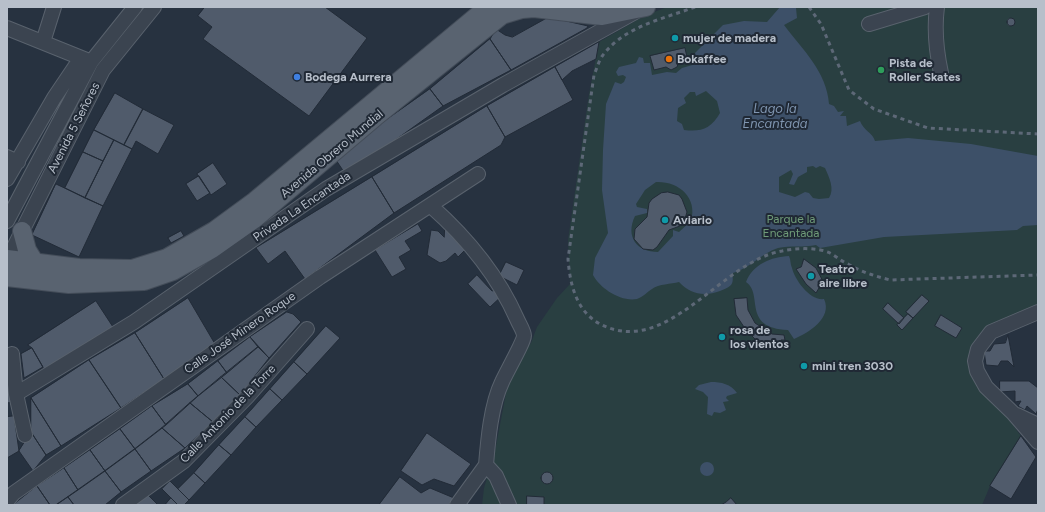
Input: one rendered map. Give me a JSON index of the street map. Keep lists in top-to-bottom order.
{
  "streets": {
    "main road": ["Avenida Obrero Mundial"],
    "street": [
      "Avenida 5 Señores",
      "Privada La Encantada",
      "Calle José Minero Roque",
      "Calle Antonio de la Torre"
    ]
  },
  "crossings": [
    ["Avenida 5 Señores", "Avenida Obrero Mundial"],
    ["Avenida Obrero Mundial", "Privada La Encantada"]
  ],
  "water": ["Lago la Encantada"],
  "parks": ["Parque la Encantada"],
  "places": [
    "mujer de madera",
    "Bokaffee",
    "Pista de Roller Skates",
    "Bodega Aurrera",
    "Aviario",
    "Teatro aire libre",
    "rosa de los vientos",
    "mini tren 3030"
  ]
}
